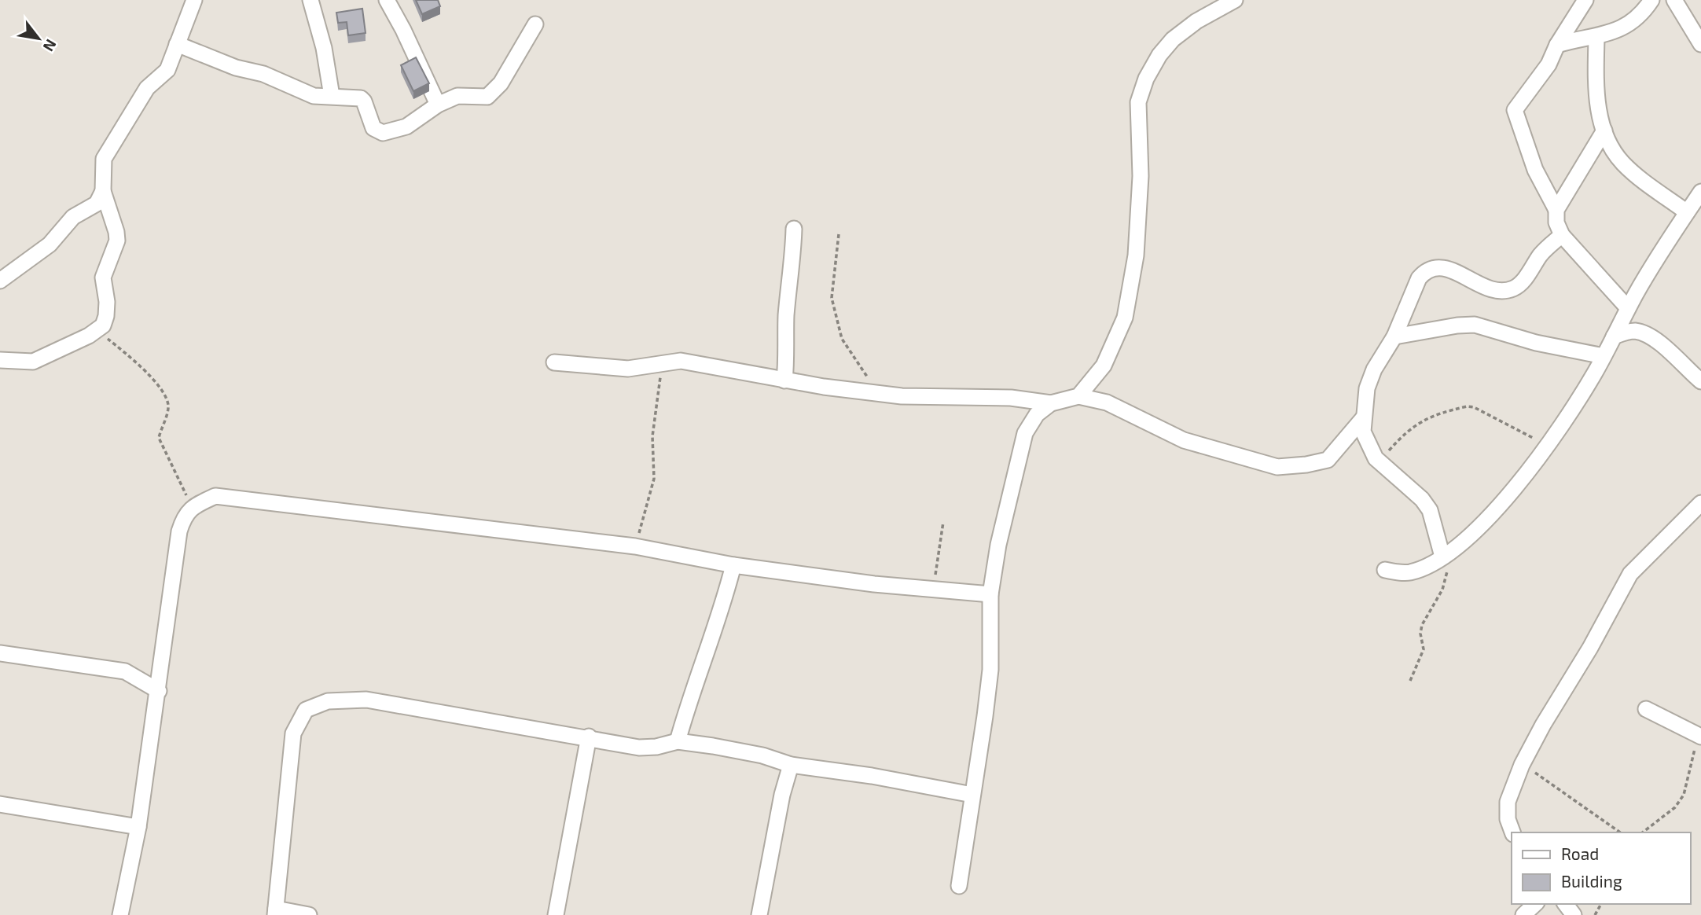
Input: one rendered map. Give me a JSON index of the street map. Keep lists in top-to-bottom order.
{
  "legend": ["Road", "Building"],
  "north": "bottom right"
}
